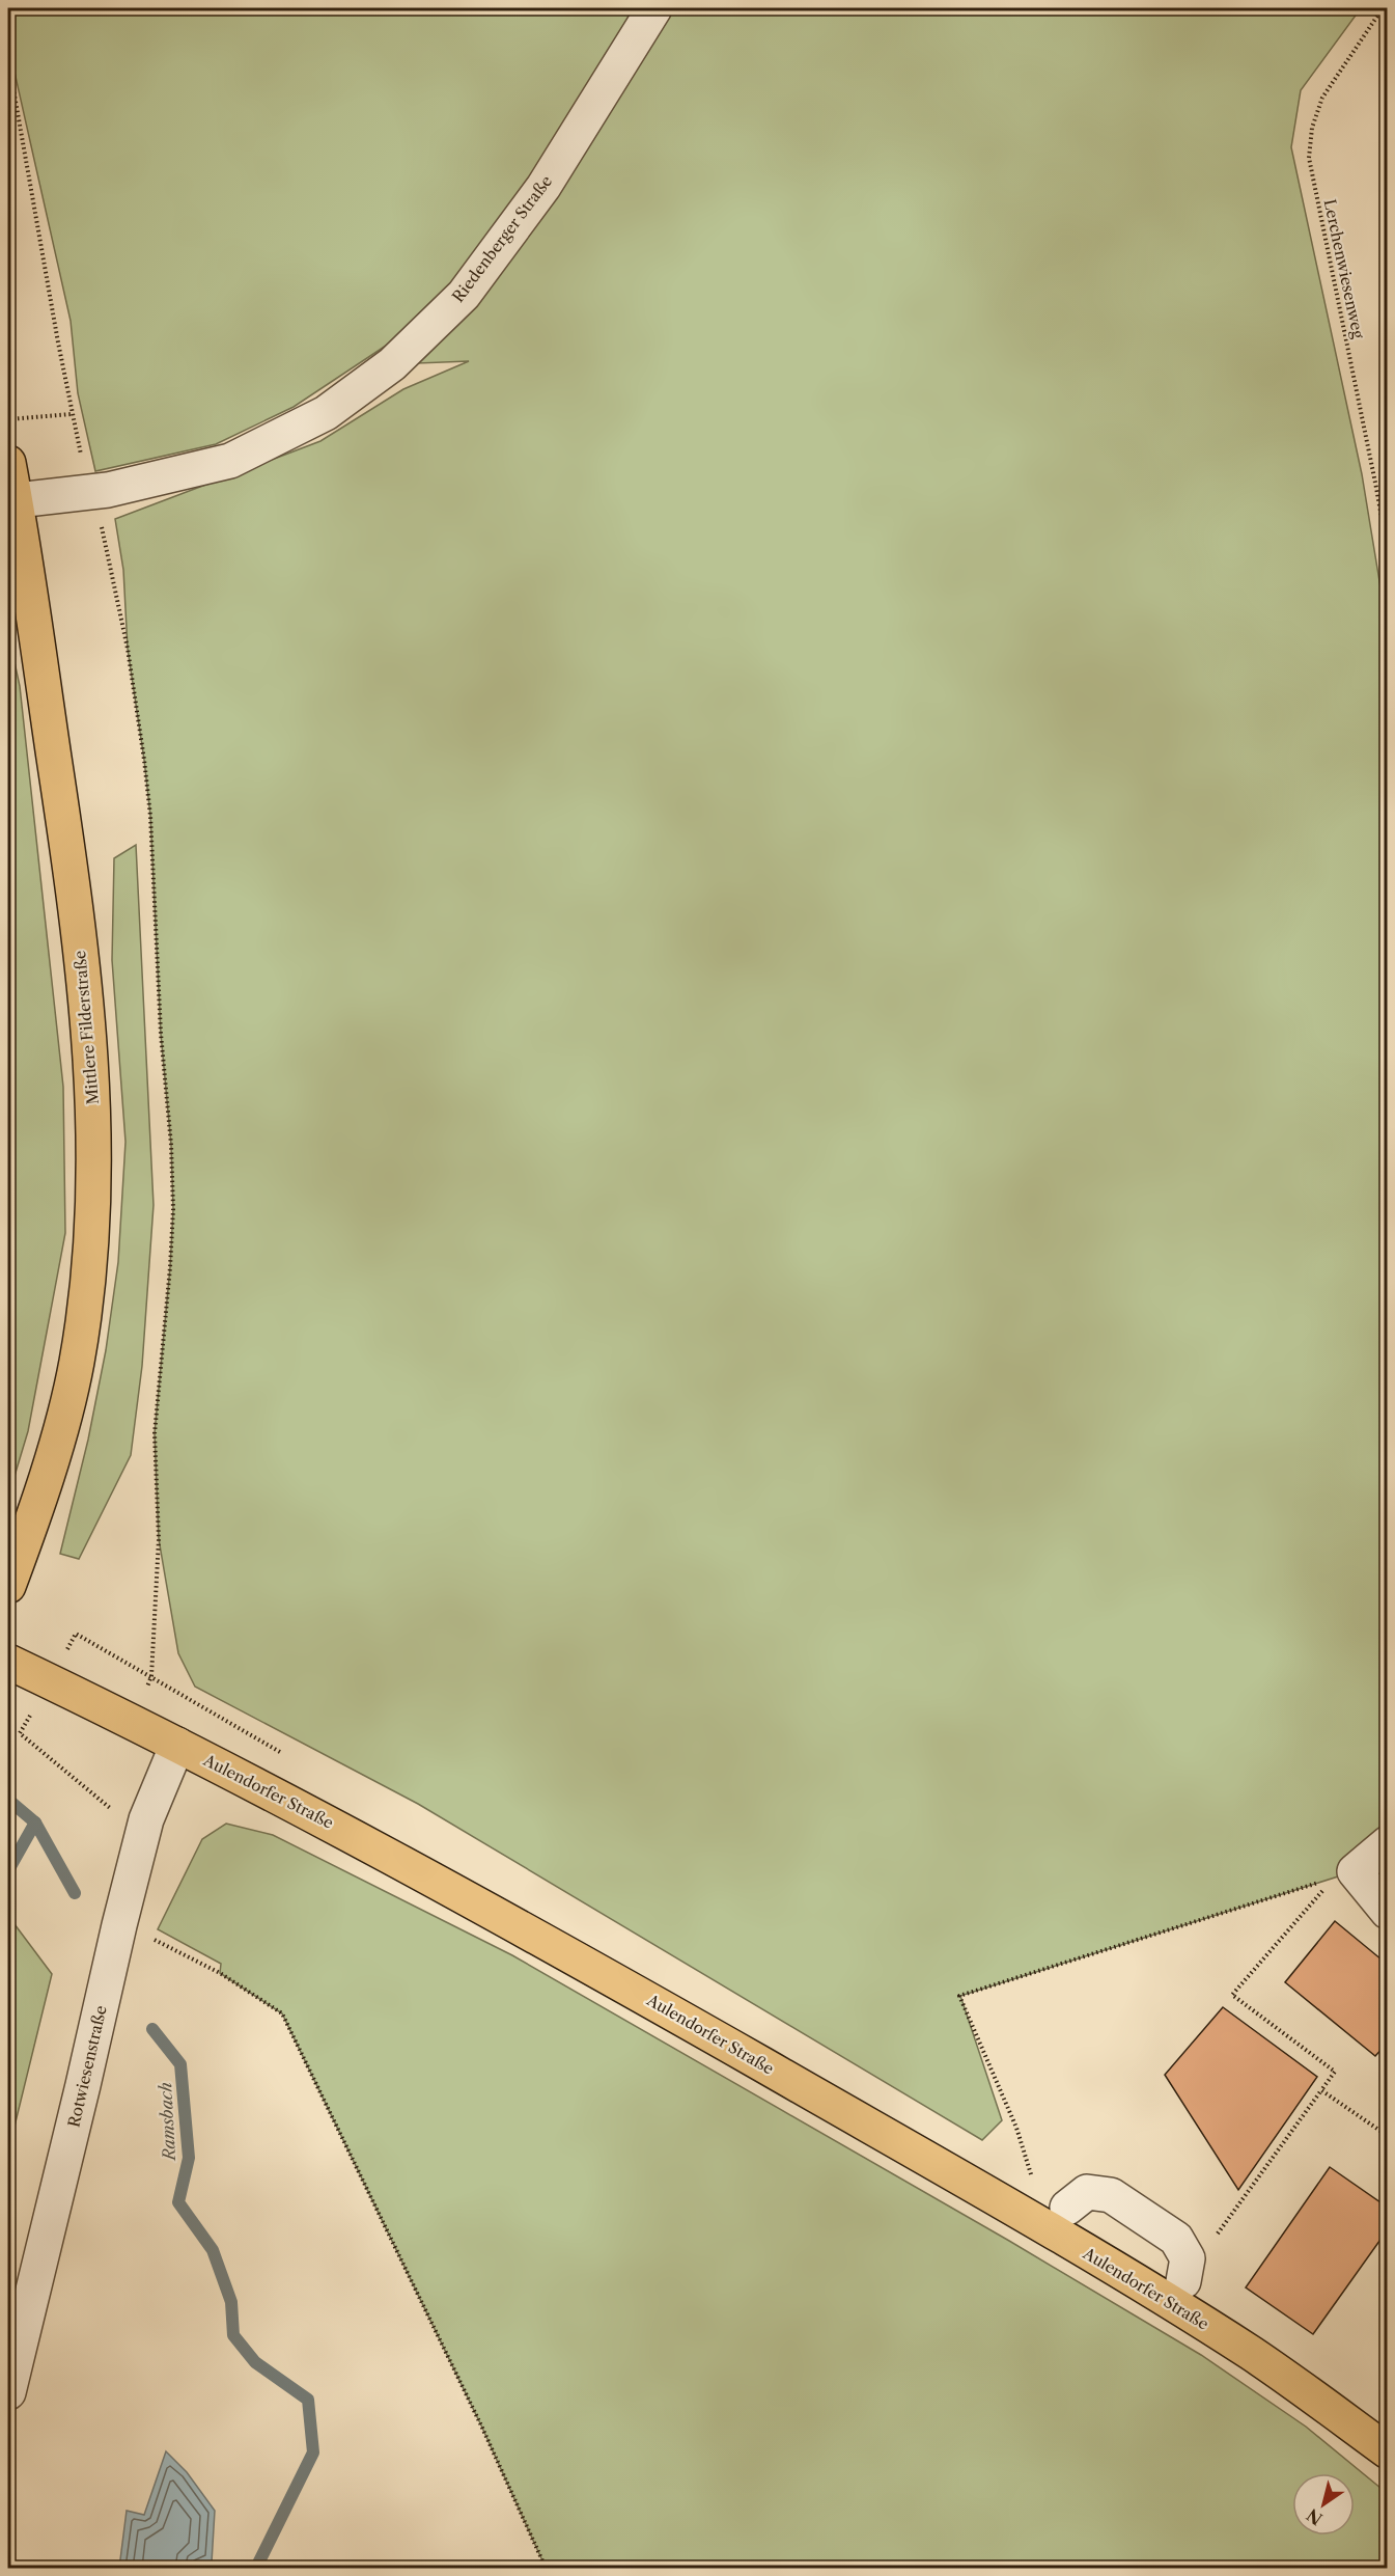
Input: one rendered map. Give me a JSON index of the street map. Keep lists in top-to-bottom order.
{
  "streets": {
    "main road": ["Mittlere Filderstraße", "Aulendorfer Straße"],
    "street": ["Riedenberger Straße", "Rotwiesenstraße"],
    "path": ["Lerchenwiesenweg"]
  },
  "crossings": [
    ["Riedenberger Straße", "Mittlere Filderstraße"],
    ["Aulendorfer Straße", "Rotwiesenstraße"]
  ],
  "water": ["Ramsbach"],
  "north": "bottom left"
}
